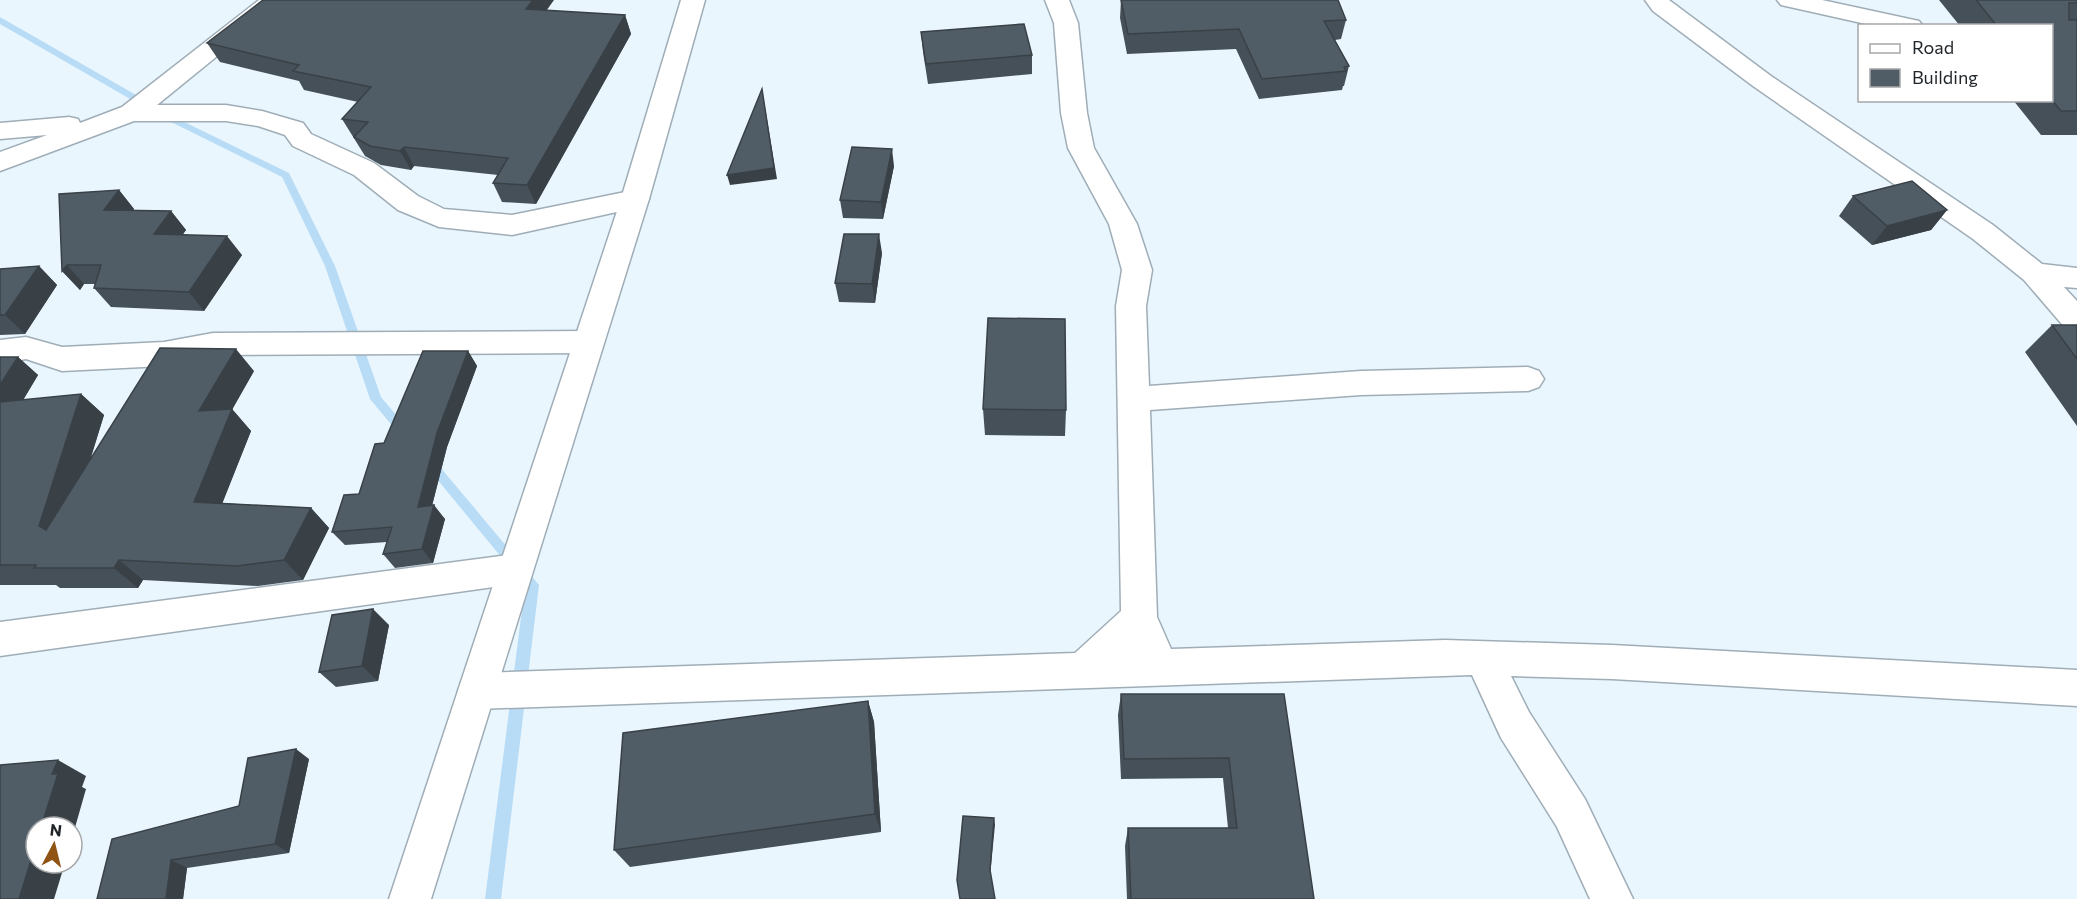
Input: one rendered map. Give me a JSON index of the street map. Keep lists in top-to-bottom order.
{
  "legend": ["Road", "Building"],
  "north": "top"
}
